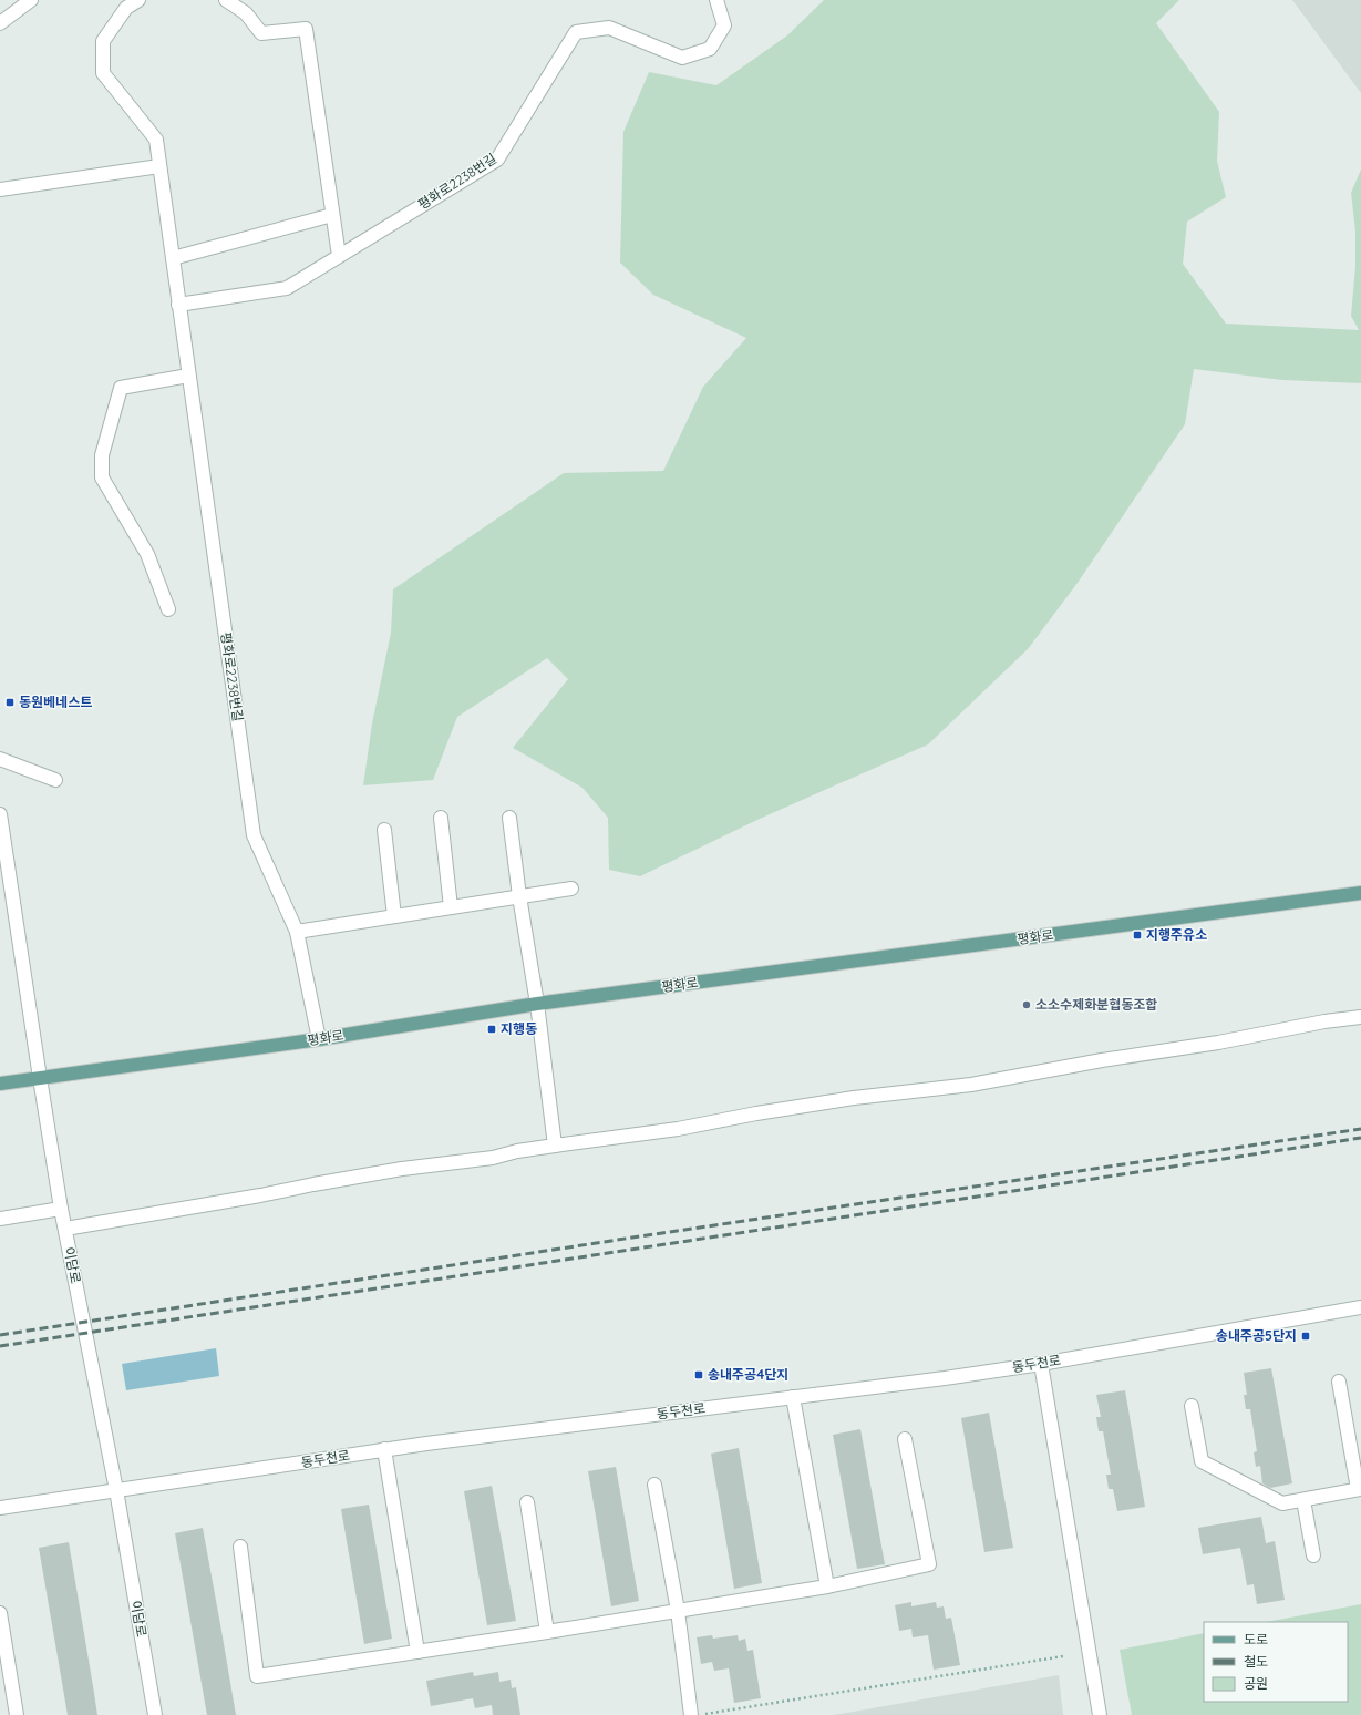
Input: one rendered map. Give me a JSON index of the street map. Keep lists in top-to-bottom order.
{
  "streets": {
    "main road": ["평화로"],
    "street": ["평화로2238번길", "이담로", "동두천로"]
  },
  "crossings": [
    ["평화로2238번길", "평화로"],
    ["평화로", "이담로"],
    ["이담로", "동두천로"]
  ],
  "places": {
    "transit": [
      "동원베네스트",
      "지행주유소",
      "지행동",
      "송내주공5단지",
      "송내주공4단지"
    ],
    "other": ["소소수제화분협동조합"]
  },
  "legend": ["도로", "철도", "공원"]
}
